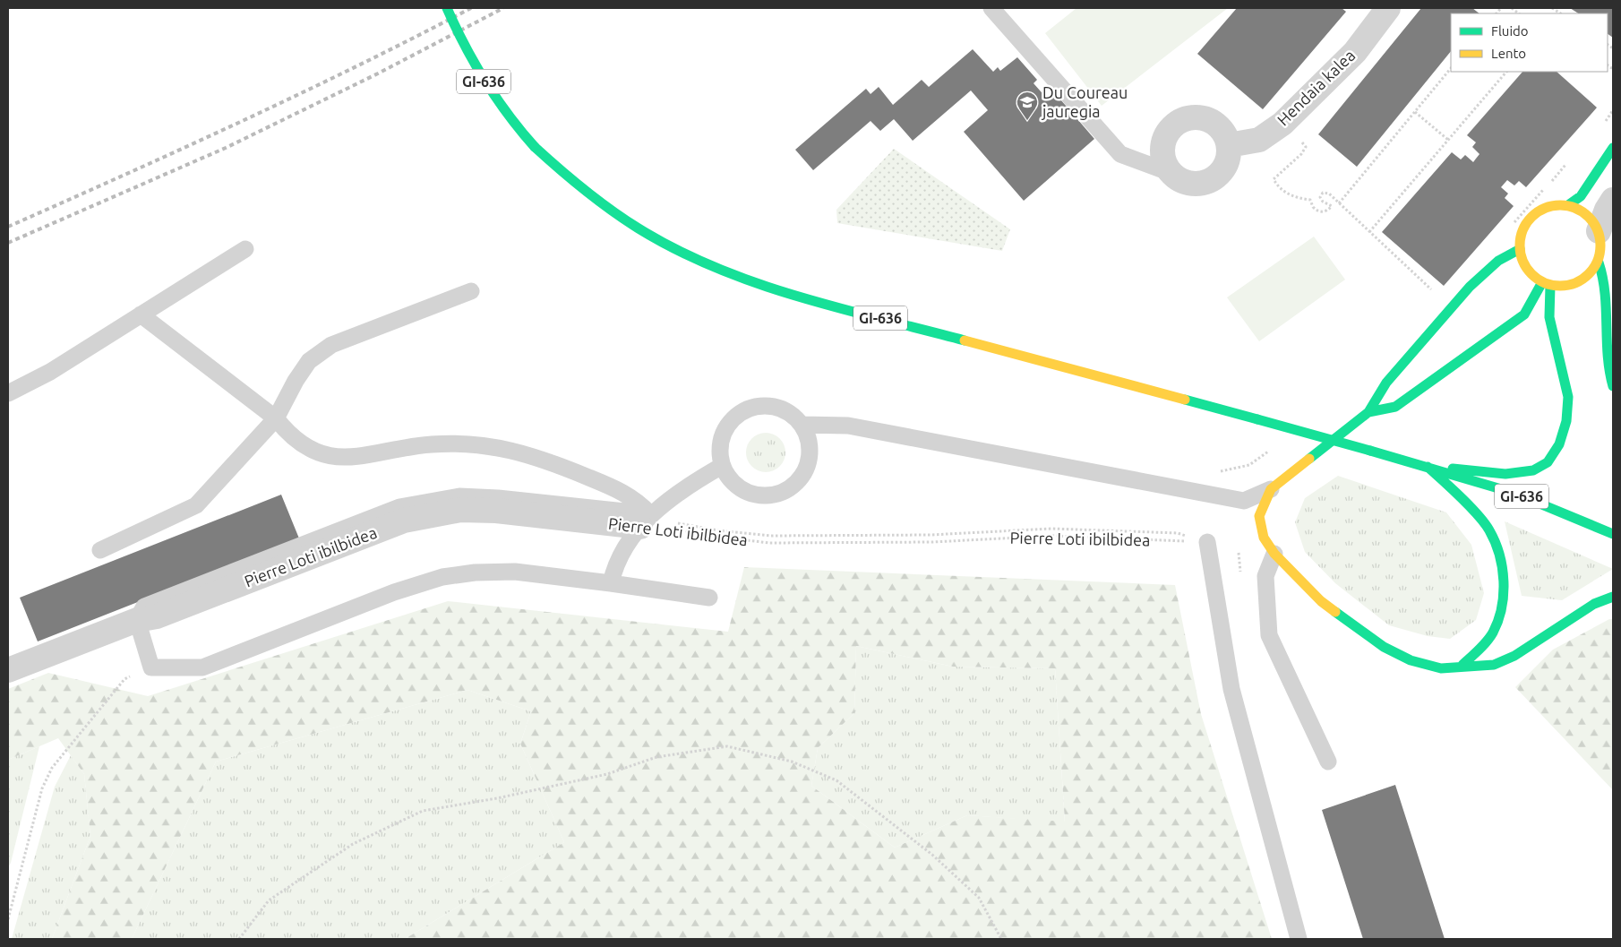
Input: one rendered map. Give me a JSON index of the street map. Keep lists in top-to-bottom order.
{
  "streets": {
    "street": ["GI-636", "Hendaia kalea", "Pierre Loti ibilbidea"]
  },
  "places": {
    "school or university": ["Du Coureau jauregia"]
  },
  "legend": ["Fluido", "Lento"]
}
